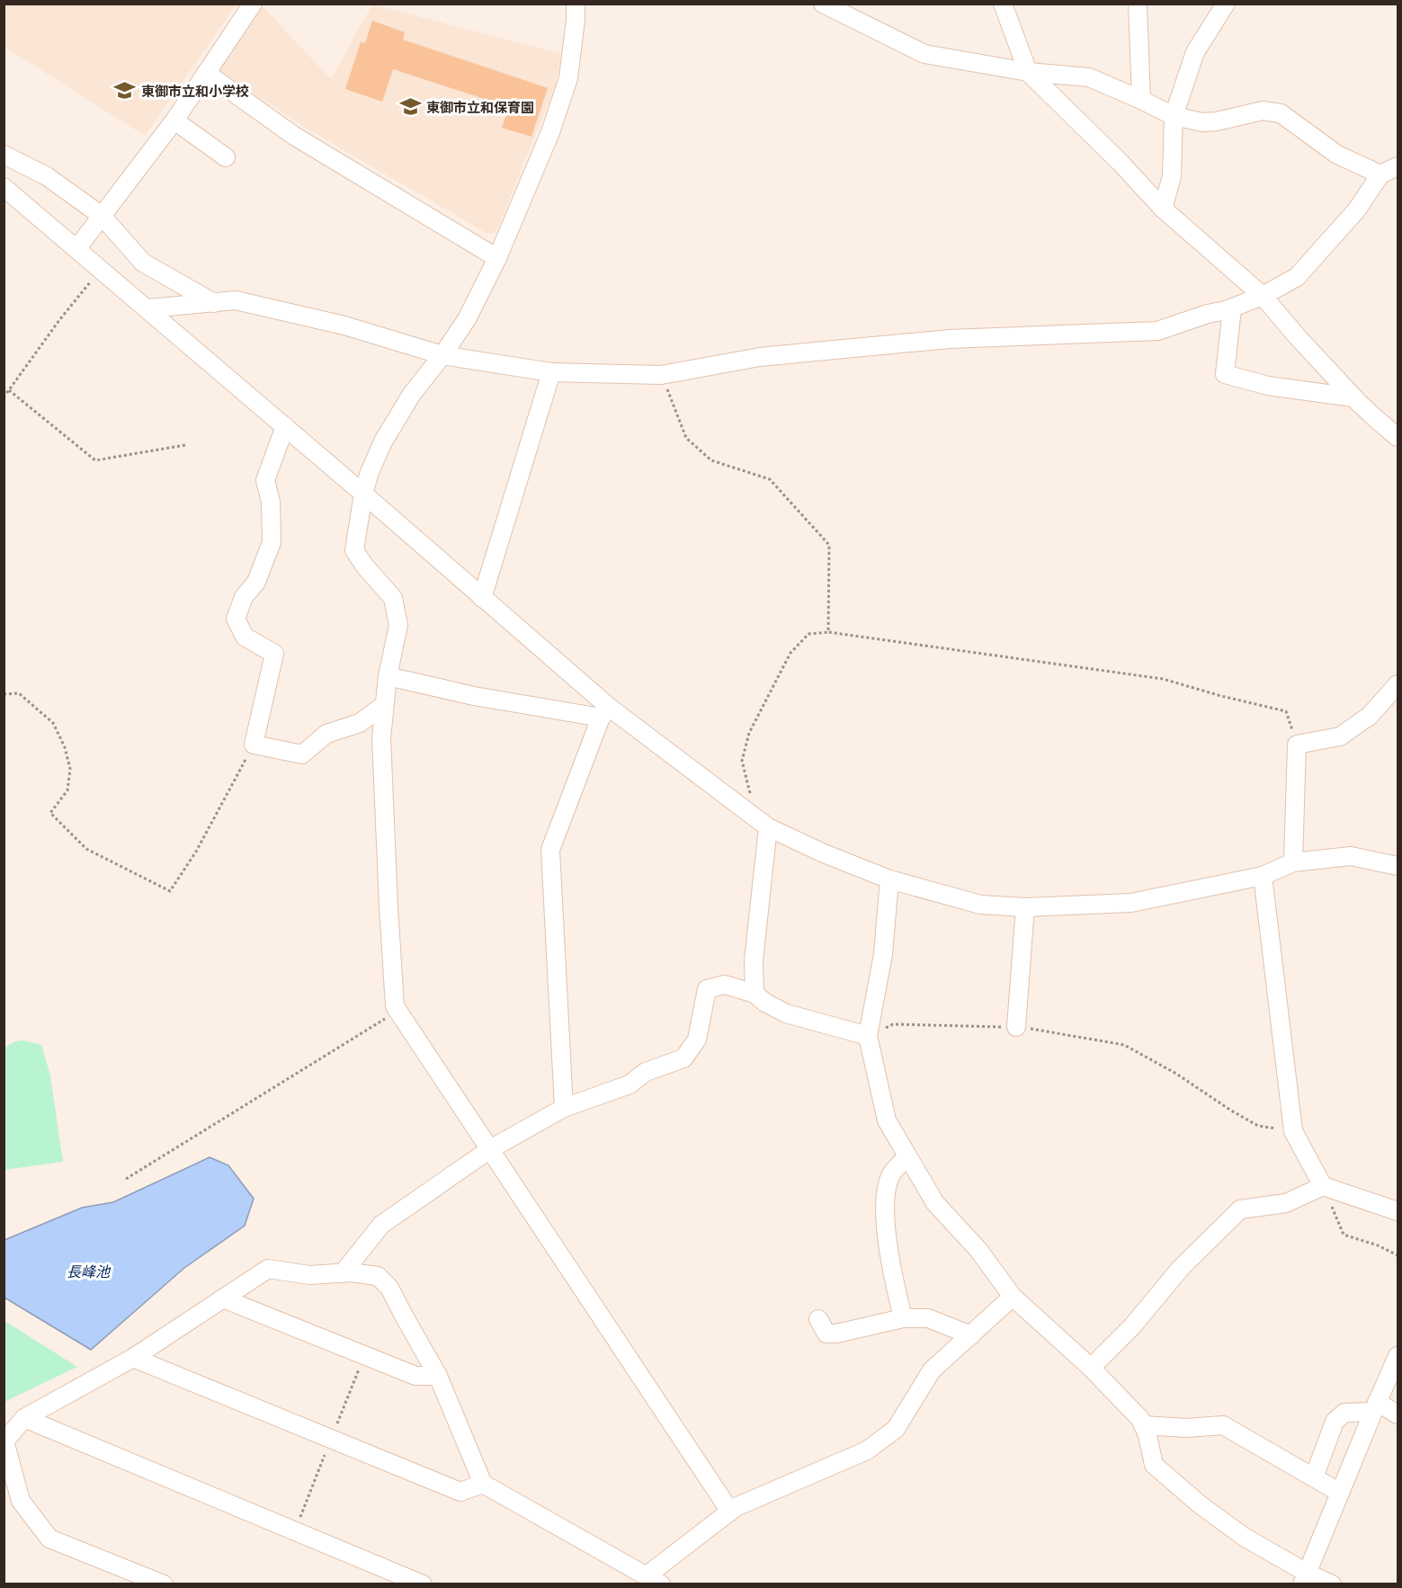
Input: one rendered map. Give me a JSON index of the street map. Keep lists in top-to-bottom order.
{
  "water": ["長峰池"],
  "places": {
    "school or university": ["東御市立和小学校", "東御市立和保育園"]
  }
}
